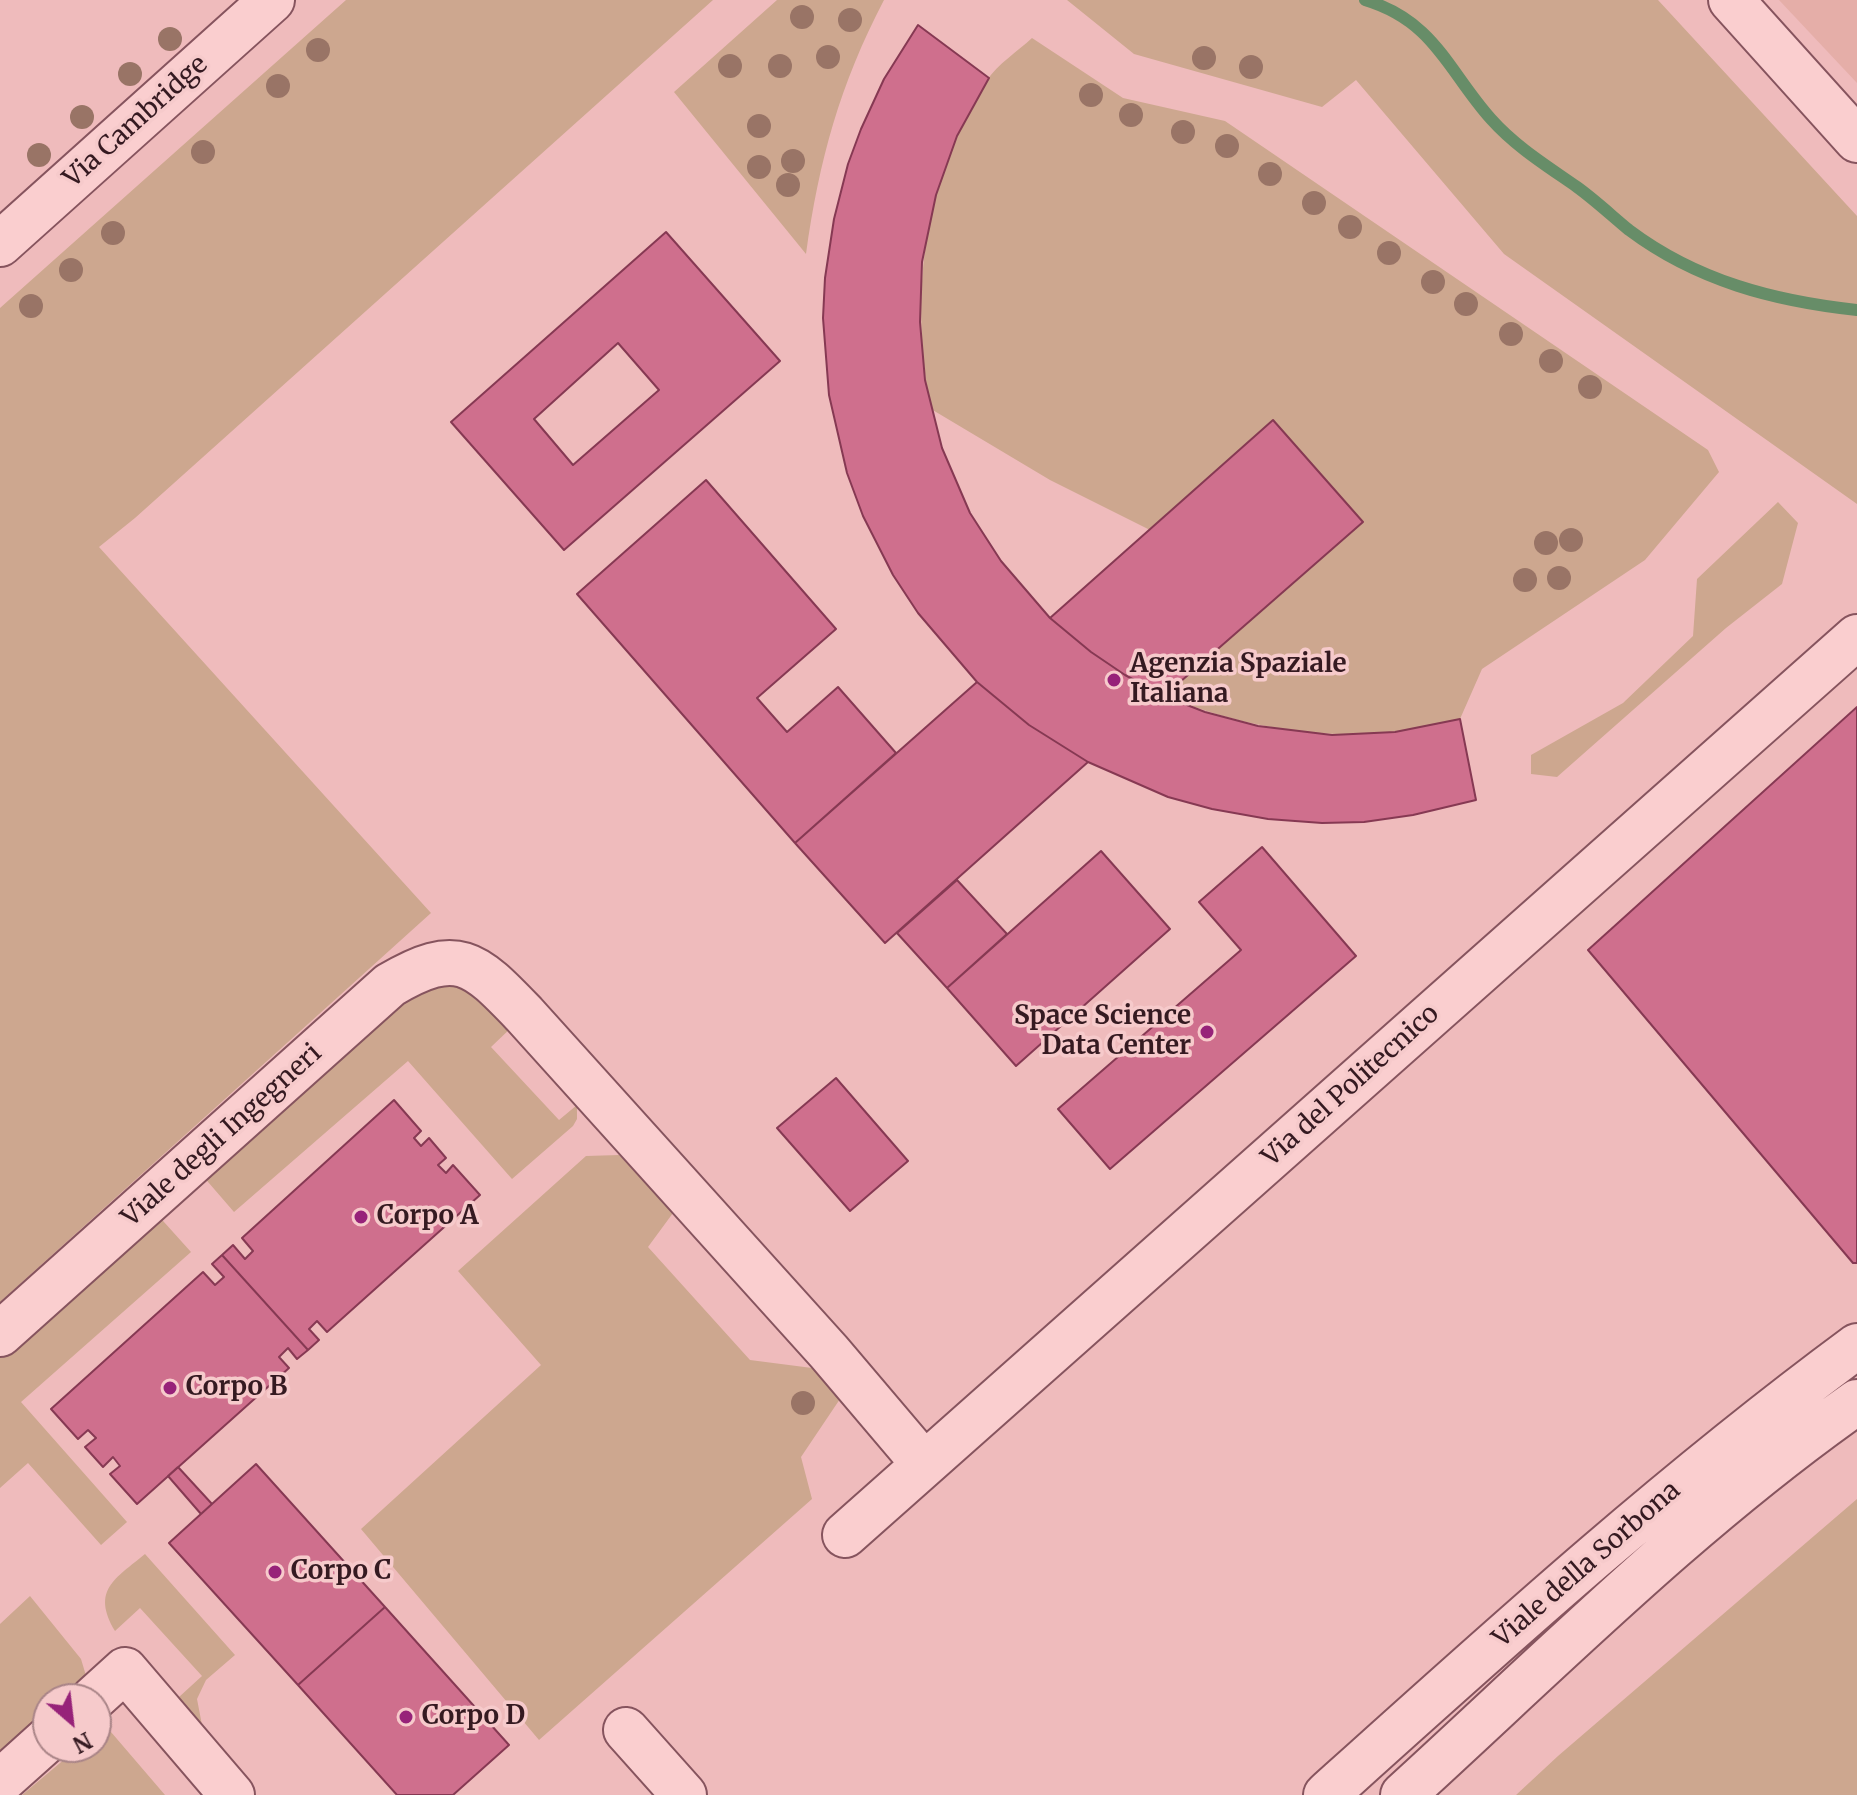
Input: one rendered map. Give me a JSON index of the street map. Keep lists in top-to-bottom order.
{
  "streets": {
    "street": [
      "Via Cambridge",
      "Via del Politecnico",
      "Viale degli Ingegneri",
      "Viale della Sorbona"
    ]
  },
  "crossings": [
    ["Via del Politecnico", "Viale degli Ingegneri"]
  ],
  "places": [
    "Agenzia Spaziale Italiana",
    "Space Science Data Center",
    "Corpo A",
    "Corpo B",
    "Corpo C",
    "Corpo D"
  ],
  "north": "bottom right"
}
